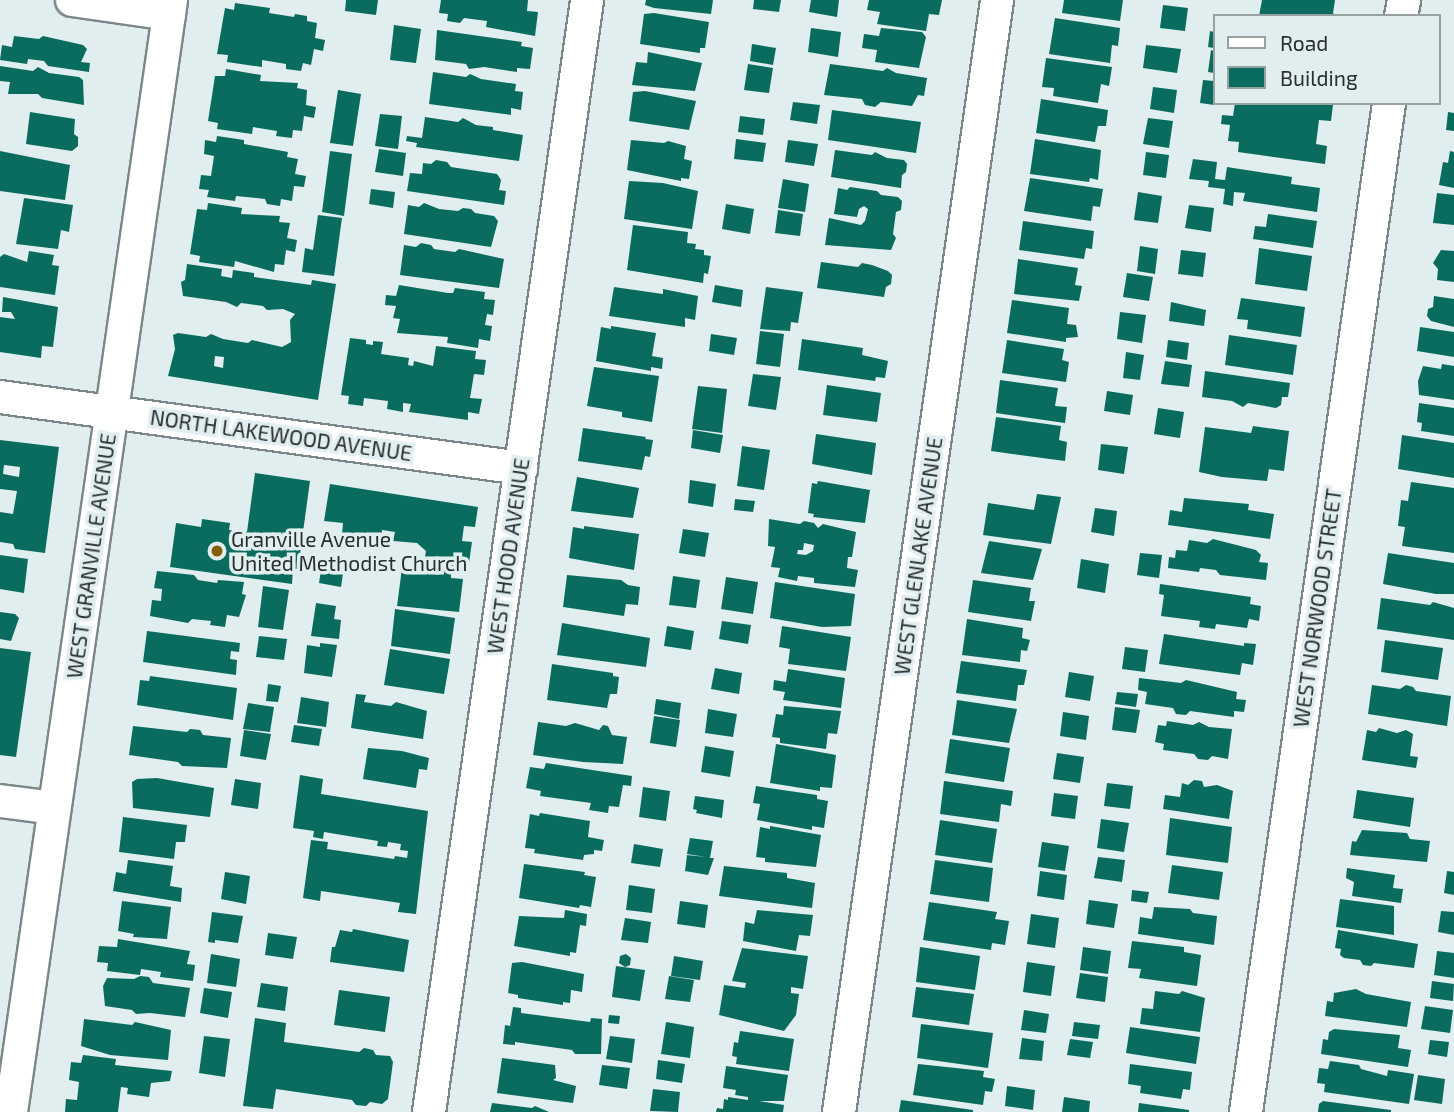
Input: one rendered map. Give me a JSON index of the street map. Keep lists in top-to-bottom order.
{
  "streets": {
    "street": [
      "NORTH LAKEWOOD AVENUE",
      "WEST GRANVILLE AVENUE",
      "WEST HOOD AVENUE",
      "WEST GLENLAKE AVENUE",
      "WEST NORWOOD STREET"
    ]
  },
  "crossings": [
    ["NORTH LAKEWOOD AVENUE", "WEST GRANVILLE AVENUE"],
    ["NORTH LAKEWOOD AVENUE", "WEST HOOD AVENUE"]
  ],
  "places": ["Granville Avenue United Methodist Church"],
  "legend": ["Road", "Building"]
}
